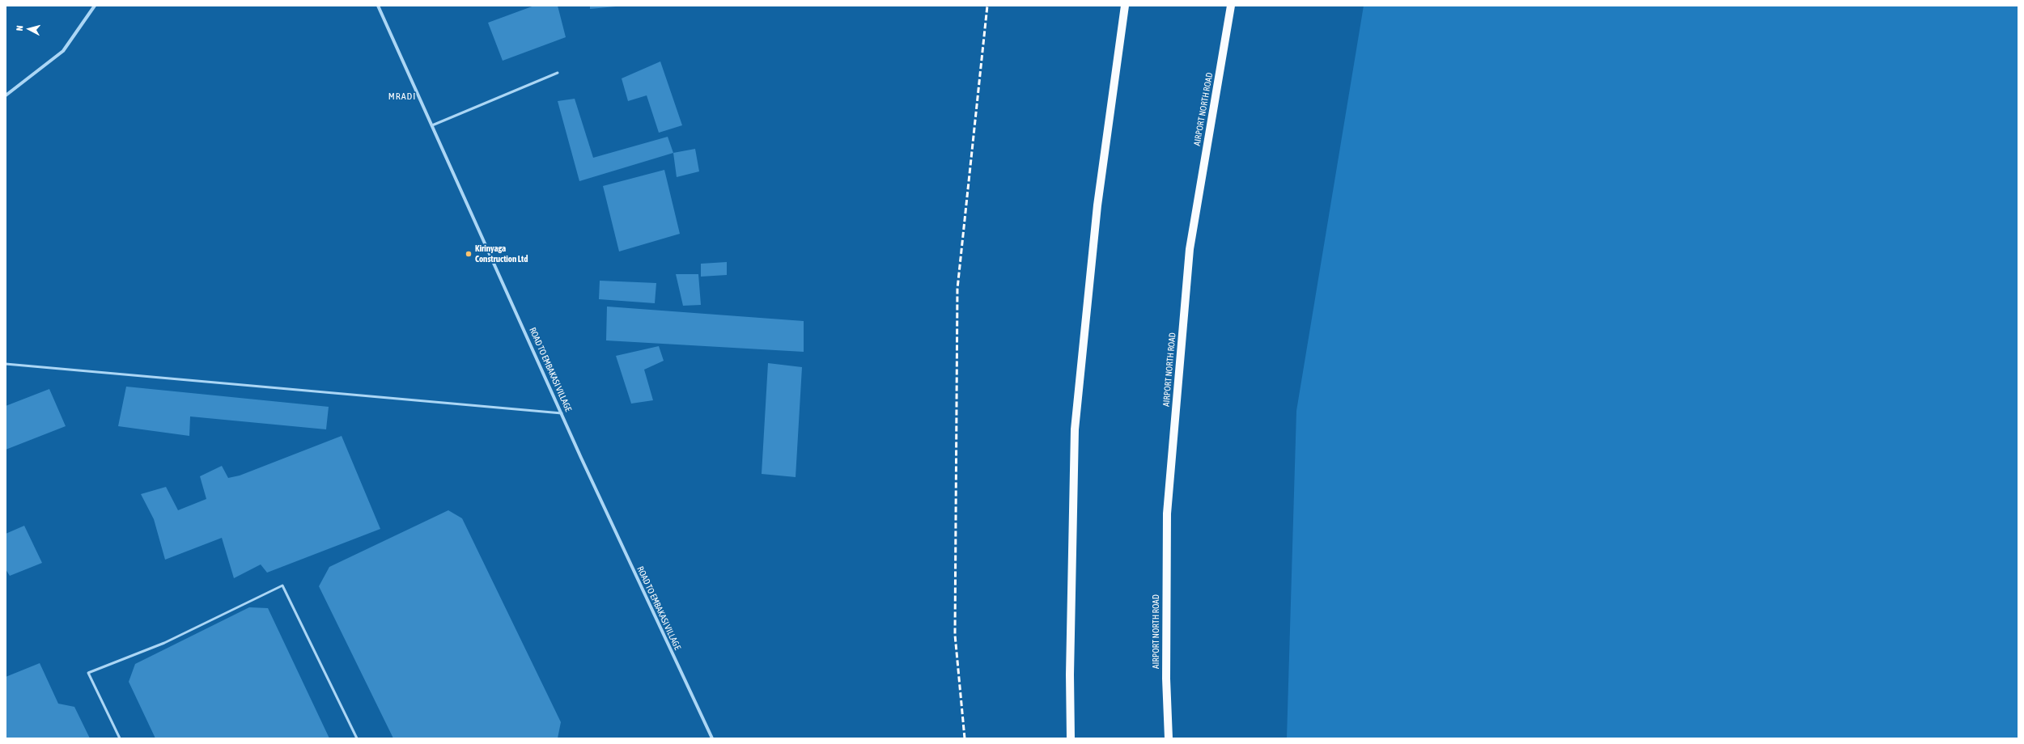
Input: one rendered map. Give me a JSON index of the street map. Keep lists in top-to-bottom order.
{
  "streets": {
    "main road": ["AIRPORT NORTH ROAD"],
    "street": ["ROAD TO EMBAKASI VILLAGE"]
  },
  "districts": ["MRADI"],
  "places": ["Kirinyaga Construction Ltd"],
  "north": "left"
}
